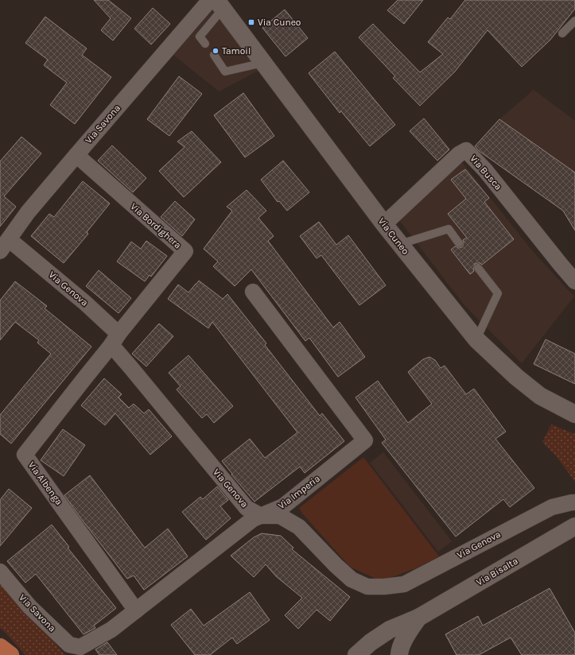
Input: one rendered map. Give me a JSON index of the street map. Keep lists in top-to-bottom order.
{
  "streets": {
    "main road": ["Via Cuneo", "Via Bisalta"],
    "street": [
      "Via Savona",
      "Via Busca",
      "Via Bordighera",
      "Via Genova",
      "Via Albenga",
      "Via Imperia"
    ]
  },
  "crossings": [
    ["Via Savona", "Via Bordighera"],
    ["Via Savona", "Via Cuneo"],
    ["Via Savona", "Via Genova"],
    ["Via Savona", "Via Imperia"],
    ["Via Busca", "Via Cuneo"],
    ["Via Bordighera", "Via Genova"],
    ["Via Bordighera", "Via Albenga"],
    ["Via Genova", "Via Albenga"],
    ["Via Genova", "Via Imperia"],
    ["Via Albenga", "Via Imperia"]
  ],
  "places": {
    "transit": ["Via Cuneo"],
    "other": ["Tamoil"]
  }
}
